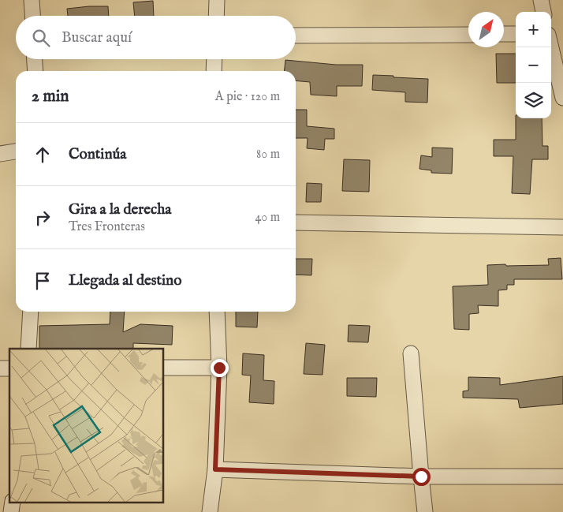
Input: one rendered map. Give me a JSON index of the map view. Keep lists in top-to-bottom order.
{
  "north": "top right",
  "page": {
    "map_buttons": ["+", "−"],
    "search": "Buscar aquí",
    "heading": ["2 min", "A pie · 120 m"],
    "list": [
      ["Continúa", "80 m"],
      ["Gira a la derecha", "Tres Fronteras", "40 m"],
      "Llegada al destino"
    ]
  }
}
